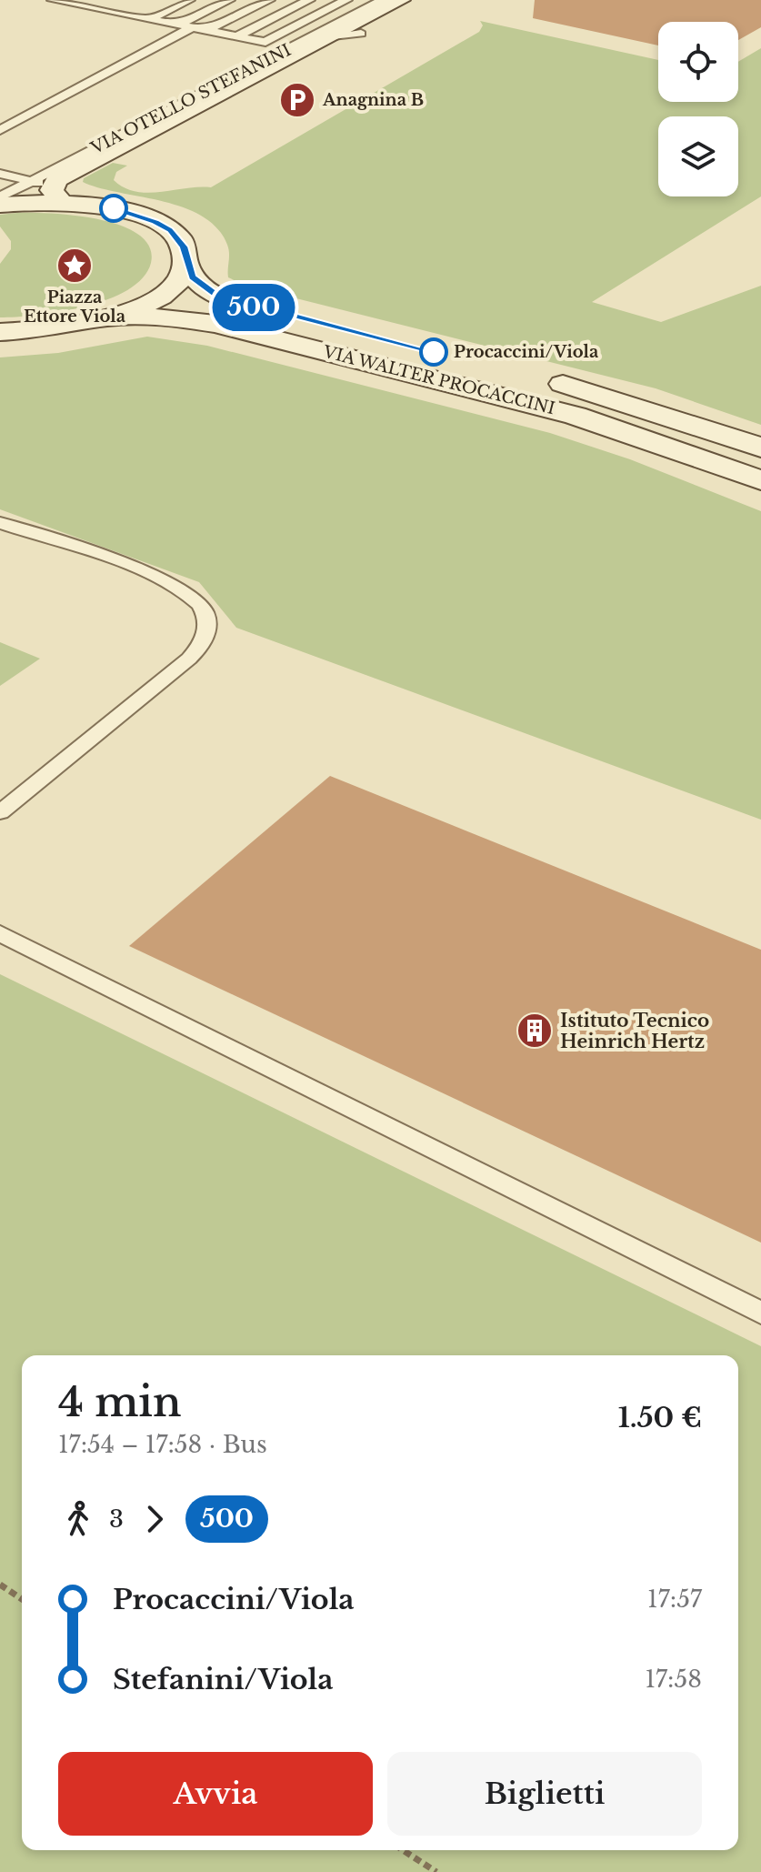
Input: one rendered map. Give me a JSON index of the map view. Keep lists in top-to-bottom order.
{
  "streets": {
    "street": ["VIA OTELLO STEFANINI", "VIA WALTER PROCACCINI"]
  },
  "places": {
    "parking": ["Anagnina B"],
    "place": ["Piazza Ettore Viola"],
    "other": ["Procaccini/Viola"],
    "building": ["Istituto Tecnico Heinrich Hertz"]
  },
  "lines": ["bus line 500"],
  "page": {
    "on_map": "500",
    "heading": ["4 min", "17:54 – 17:58 · Bus", "1.50 €"],
    "legs": ["3", "500"],
    "list": [
      {
        "name": "Procaccini/Viola",
        "value": "17:57"
      },
      {
        "name": "Stefanini/Viola",
        "value": "17:58"
      }
    ],
    "buttons": ["Avvia", "Biglietti"]
  }
}
